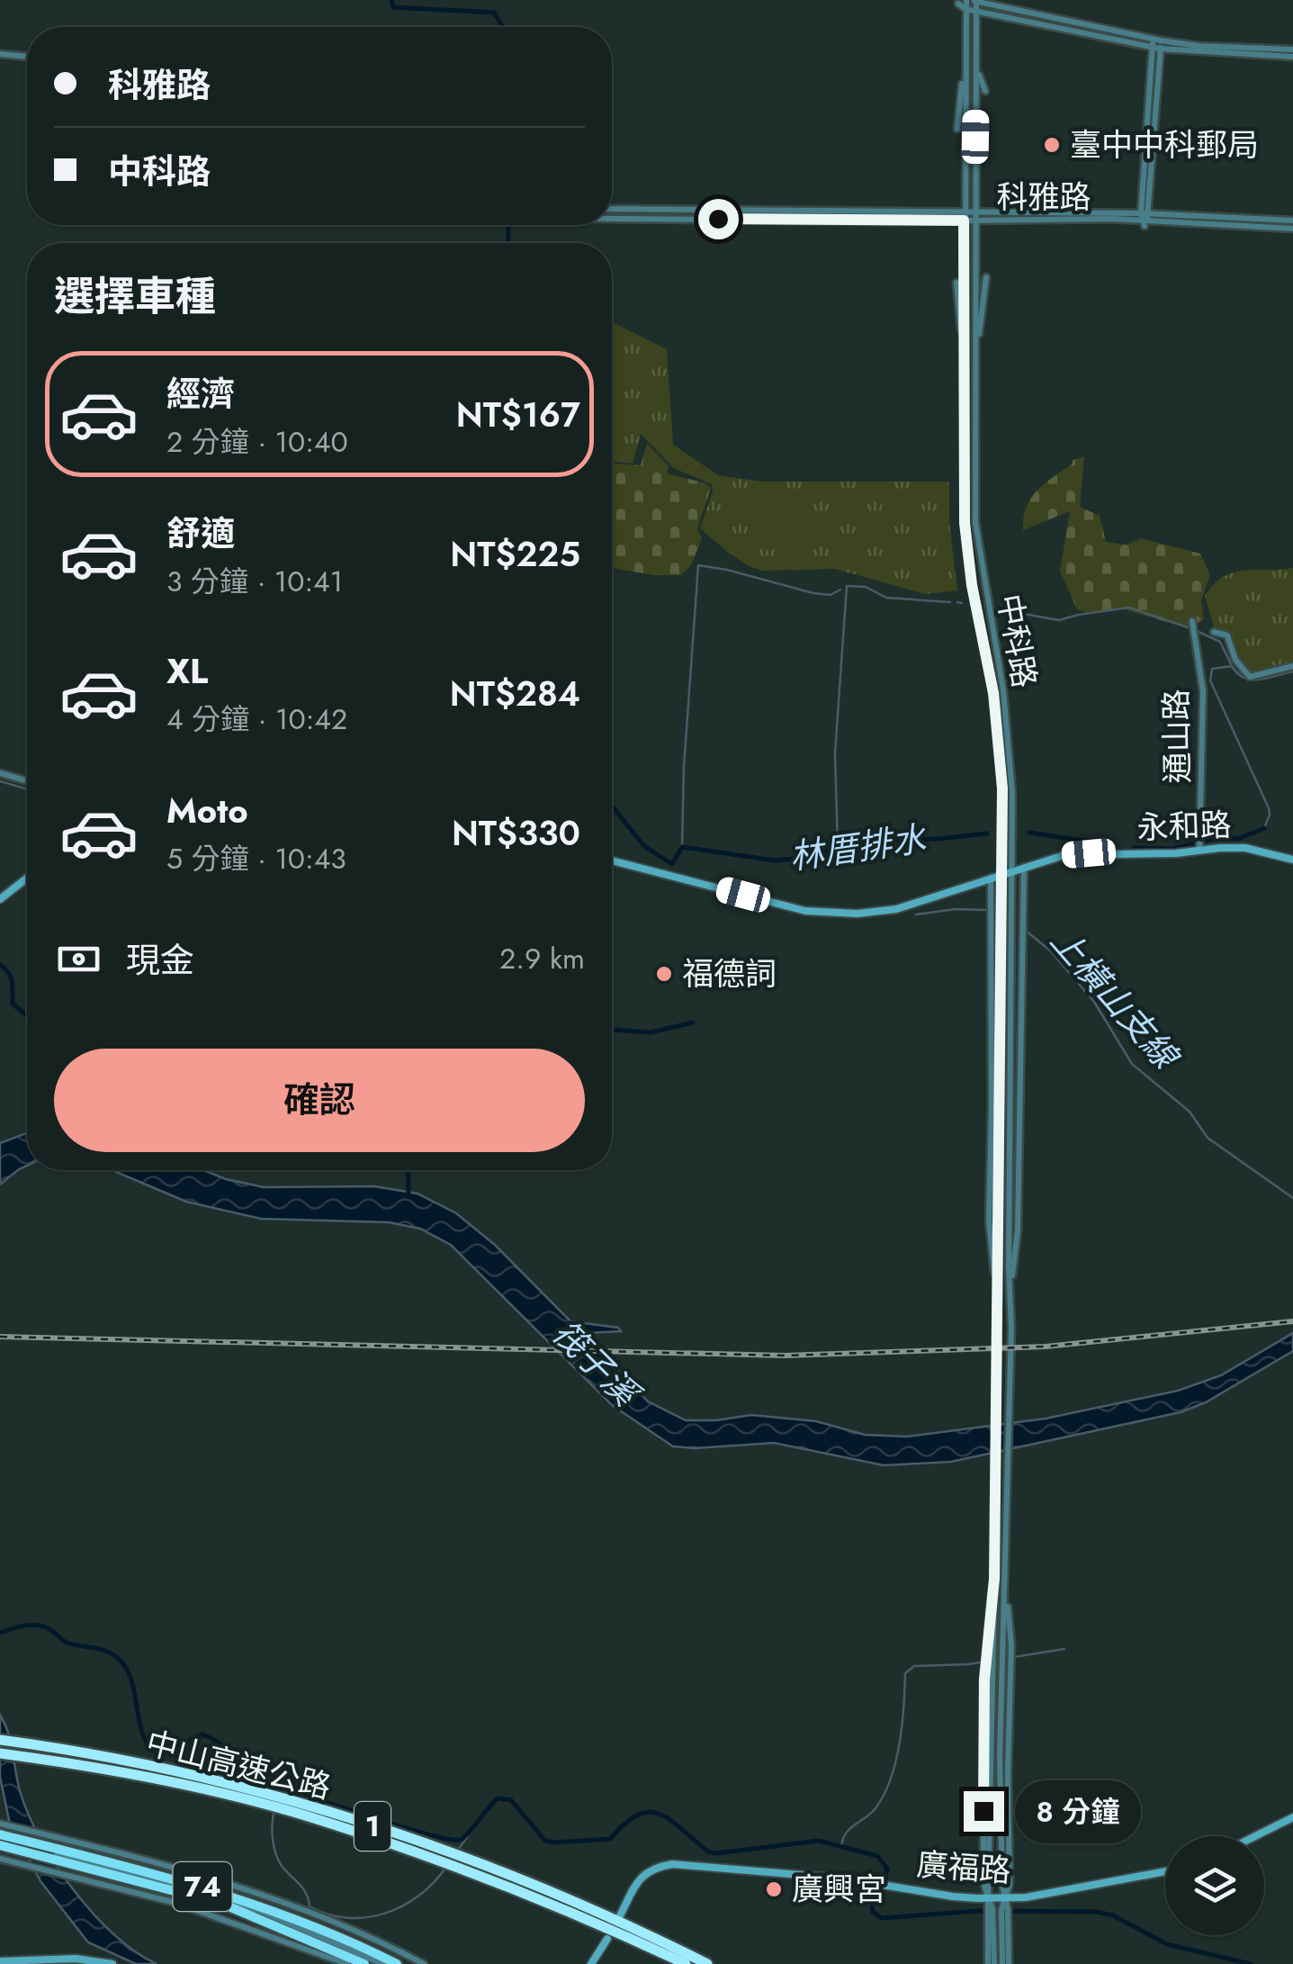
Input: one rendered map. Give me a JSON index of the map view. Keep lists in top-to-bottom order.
{
  "streets": {
    "highway": ["中山高速公路", "1", "74"],
    "main road": ["永和路", "廣福路"],
    "street": ["科雅路", "中科路", "通山路"]
  },
  "crossings": [
    ["科雅路", "中科路"],
    ["中科路", "永和路"],
    ["通山路", "永和路"]
  ],
  "water": ["林厝排水", "上橫山支線", "筏子溪"],
  "places": ["臺中中科郵局", "福德詞", "廣興宮"],
  "page": {
    "banner": ["科雅路", "中科路"],
    "heading": "選擇車種",
    "list": [
      {
        "name": "經濟",
        "note": "2 分鐘 · 10:40",
        "value": "NT$167"
      },
      {
        "name": "舒適",
        "note": "3 分鐘 · 10:41",
        "value": "NT$225"
      },
      {
        "name": "XL",
        "note": "4 分鐘 · 10:42",
        "value": "NT$284"
      },
      {
        "name": "Moto",
        "note": "5 分鐘 · 10:43",
        "value": "NT$330"
      }
    ],
    "pay": ["現金", "2.9 km"],
    "buttons": "確認",
    "bubble": "8 分鐘"
  }
}
